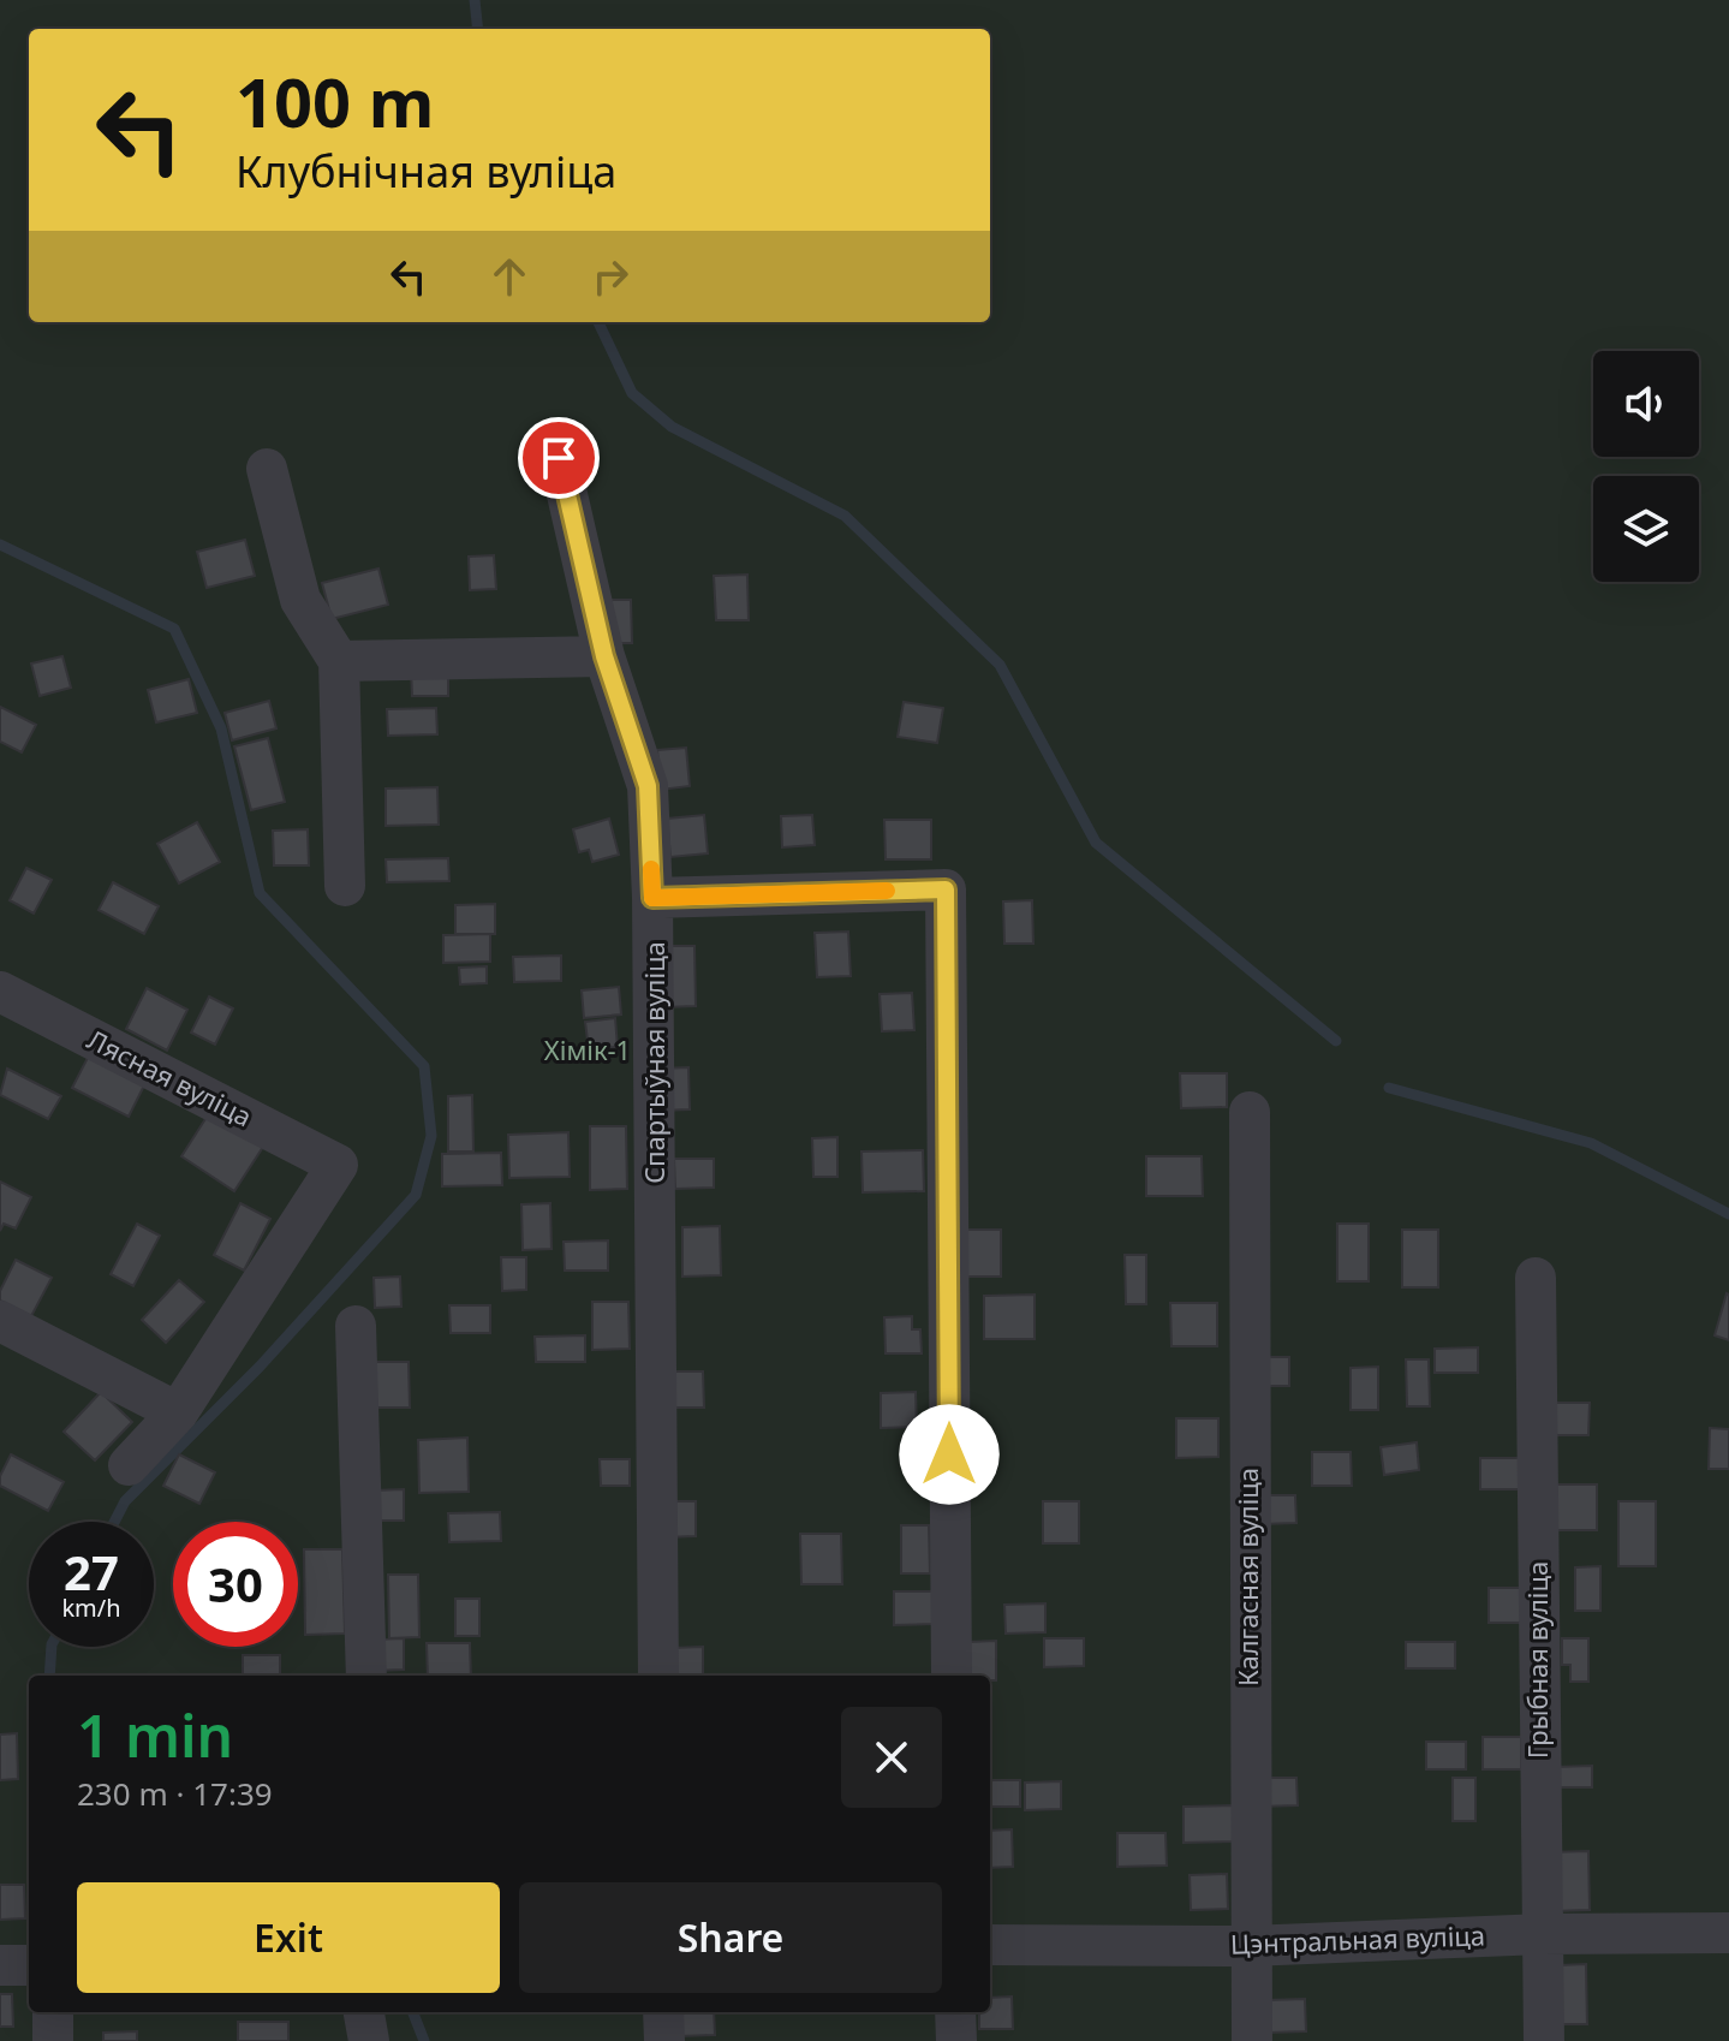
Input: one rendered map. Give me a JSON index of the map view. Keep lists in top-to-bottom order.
{
  "streets": {
    "street": [
      "Спартыўная вуліца",
      "Лясная вуліца",
      "Калгасная вуліца",
      "Грыбная вуліца",
      "Цэнтральная вуліца"
    ]
  },
  "crossings": [
    ["Калгасная вуліца", "Цэнтральная вуліца"],
    ["Грыбная вуліца", "Цэнтральная вуліца"]
  ],
  "parks": ["Хімік-1"],
  "page": {
    "turn": ["100 m", "Клубнічная вуліца"],
    "speed": "27 km/h",
    "limit": "30",
    "heading": ["1 min", "230 m · 17:39"],
    "buttons": ["Exit", "Share"]
  }
}
